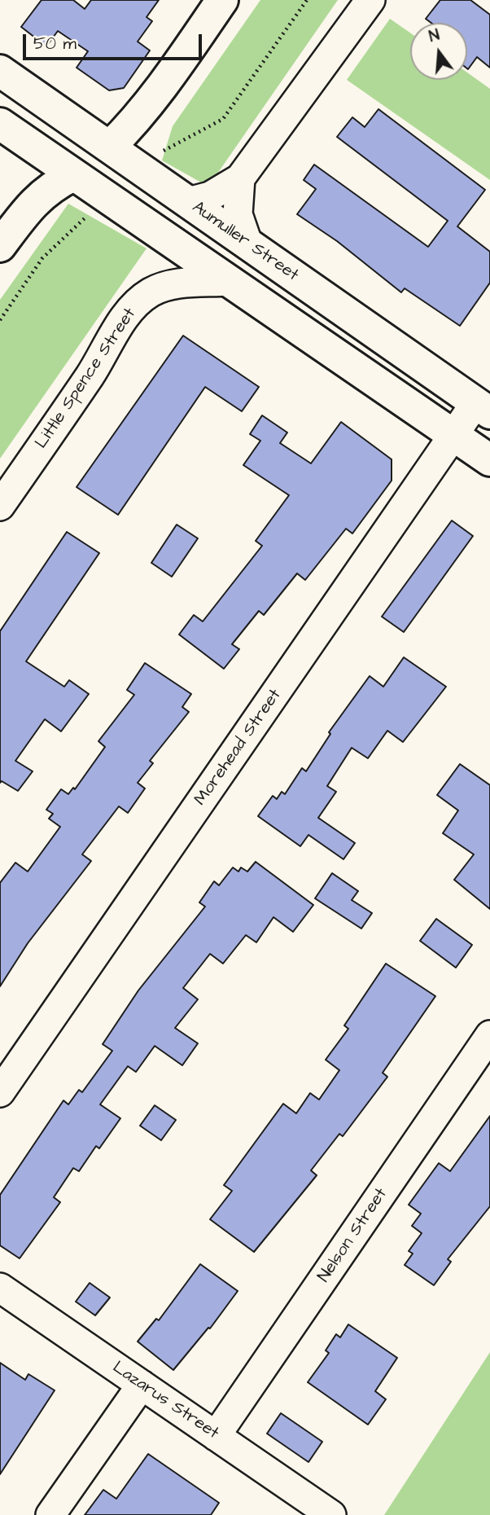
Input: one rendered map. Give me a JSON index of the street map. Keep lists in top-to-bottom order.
{
  "streets": {
    "main road": ["Aumuller Street"],
    "street": [
      "Little Spence Street",
      "Morehead Street",
      "Nelson Street",
      "Lazarus Street"
    ]
  },
  "crossings": [
    ["Aumuller Street", "Morehead Street"],
    ["Nelson Street", "Lazarus Street"]
  ],
  "scale_bar": "50 m",
  "north": "top"
}
